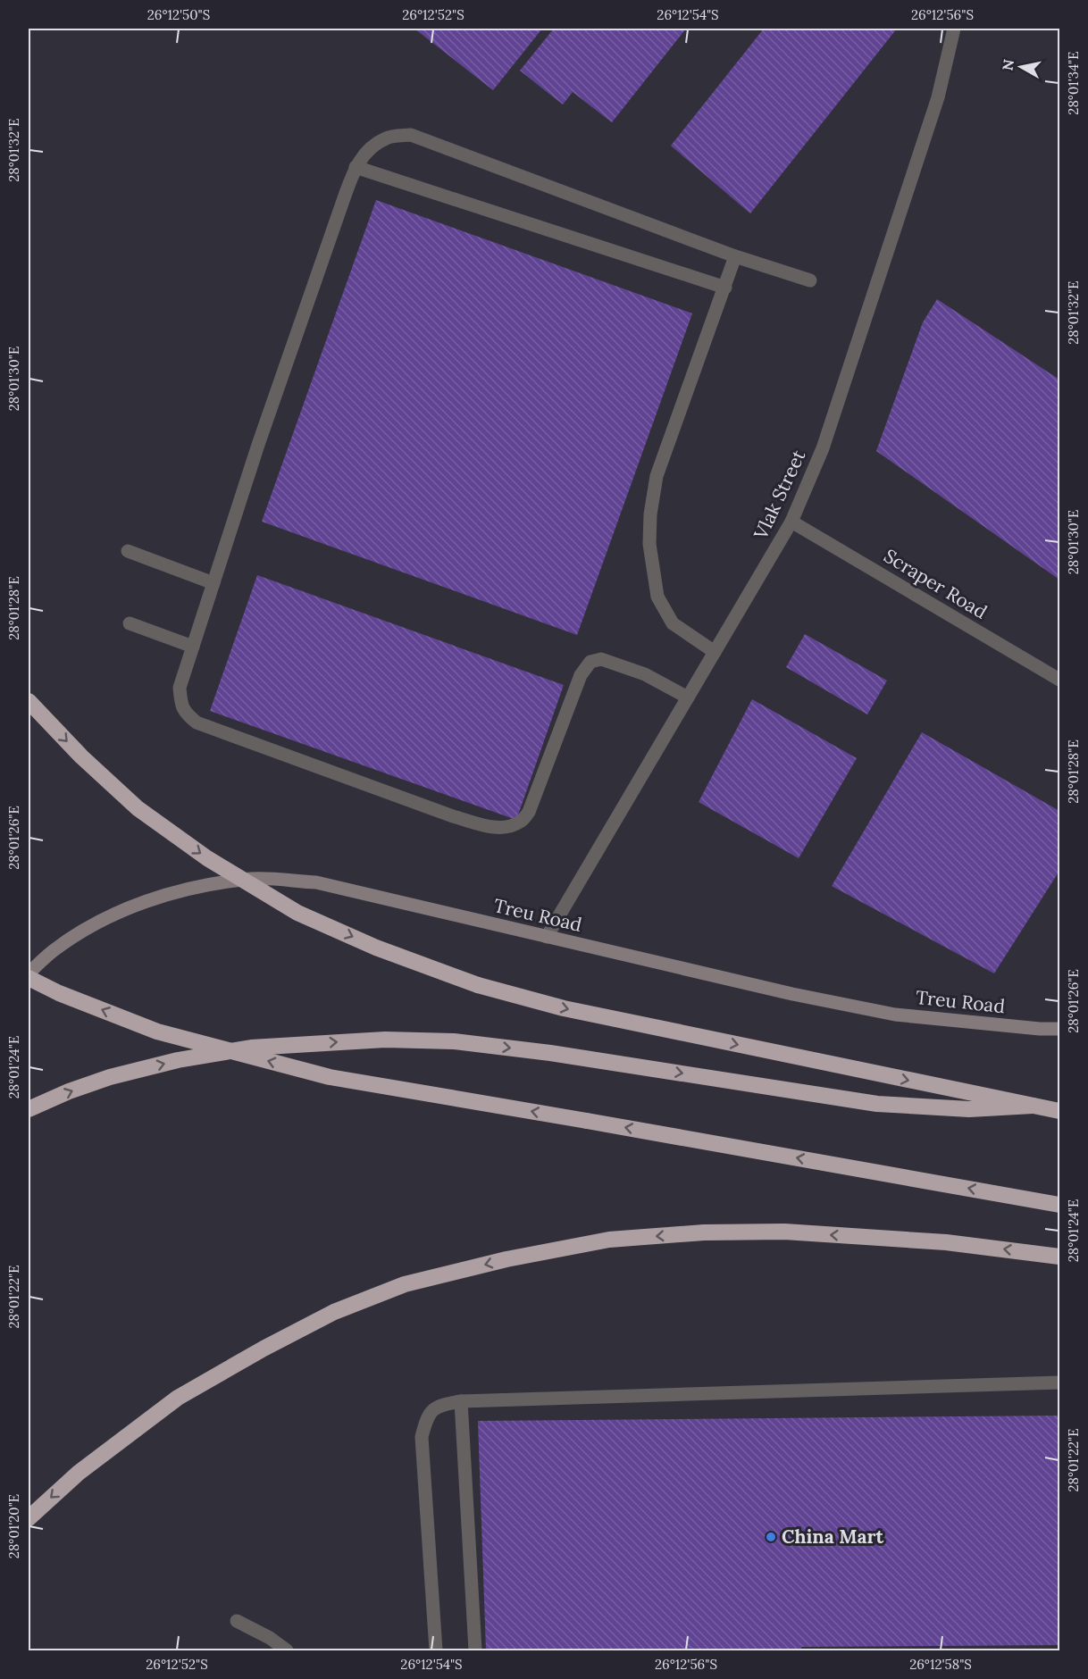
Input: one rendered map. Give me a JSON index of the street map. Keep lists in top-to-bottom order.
{
  "streets": {
    "street": ["Treu Road"],
    "lane": ["Vlak Street", "Scraper Road"]
  },
  "crossings": [
    ["Vlak Street", "Scraper Road"],
    ["Vlak Street", "Treu Road"]
  ],
  "places": ["China Mart"],
  "north": "left",
  "coordinates": [
    "26°12'50\"S",
    "26°12'52\"S",
    "26°12'54\"S",
    "26°12'56\"S",
    "28°01'34\"E",
    "28°01'32\"E",
    "28°01'30\"E",
    "28°01'28\"E",
    "28°01'26\"E",
    "28°01'24\"E",
    "28°01'22\"E",
    "28°01'20\"E",
    "26°12'58\"S"
  ]
}
